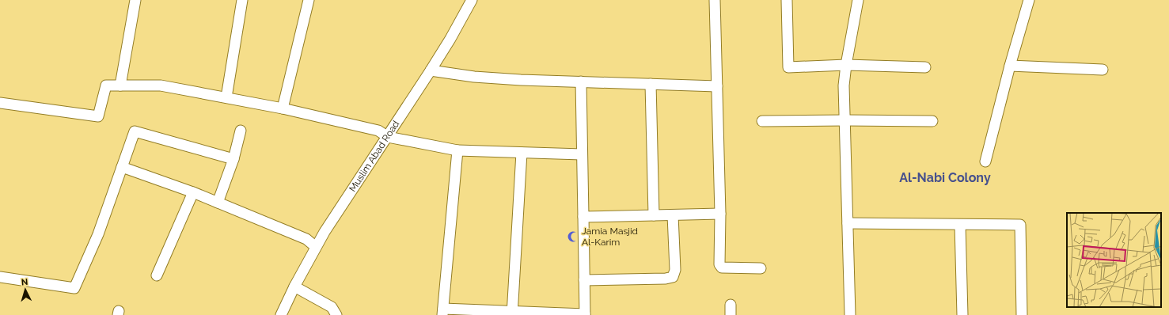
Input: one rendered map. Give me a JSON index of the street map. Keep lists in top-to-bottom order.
{
  "streets": {
    "street": ["Muslim Abad Road"]
  },
  "districts": ["Al-Nabi Colony"],
  "places": {
    "mosque": ["Jamia Masjid Al-Karim"]
  },
  "north": "top"
}
